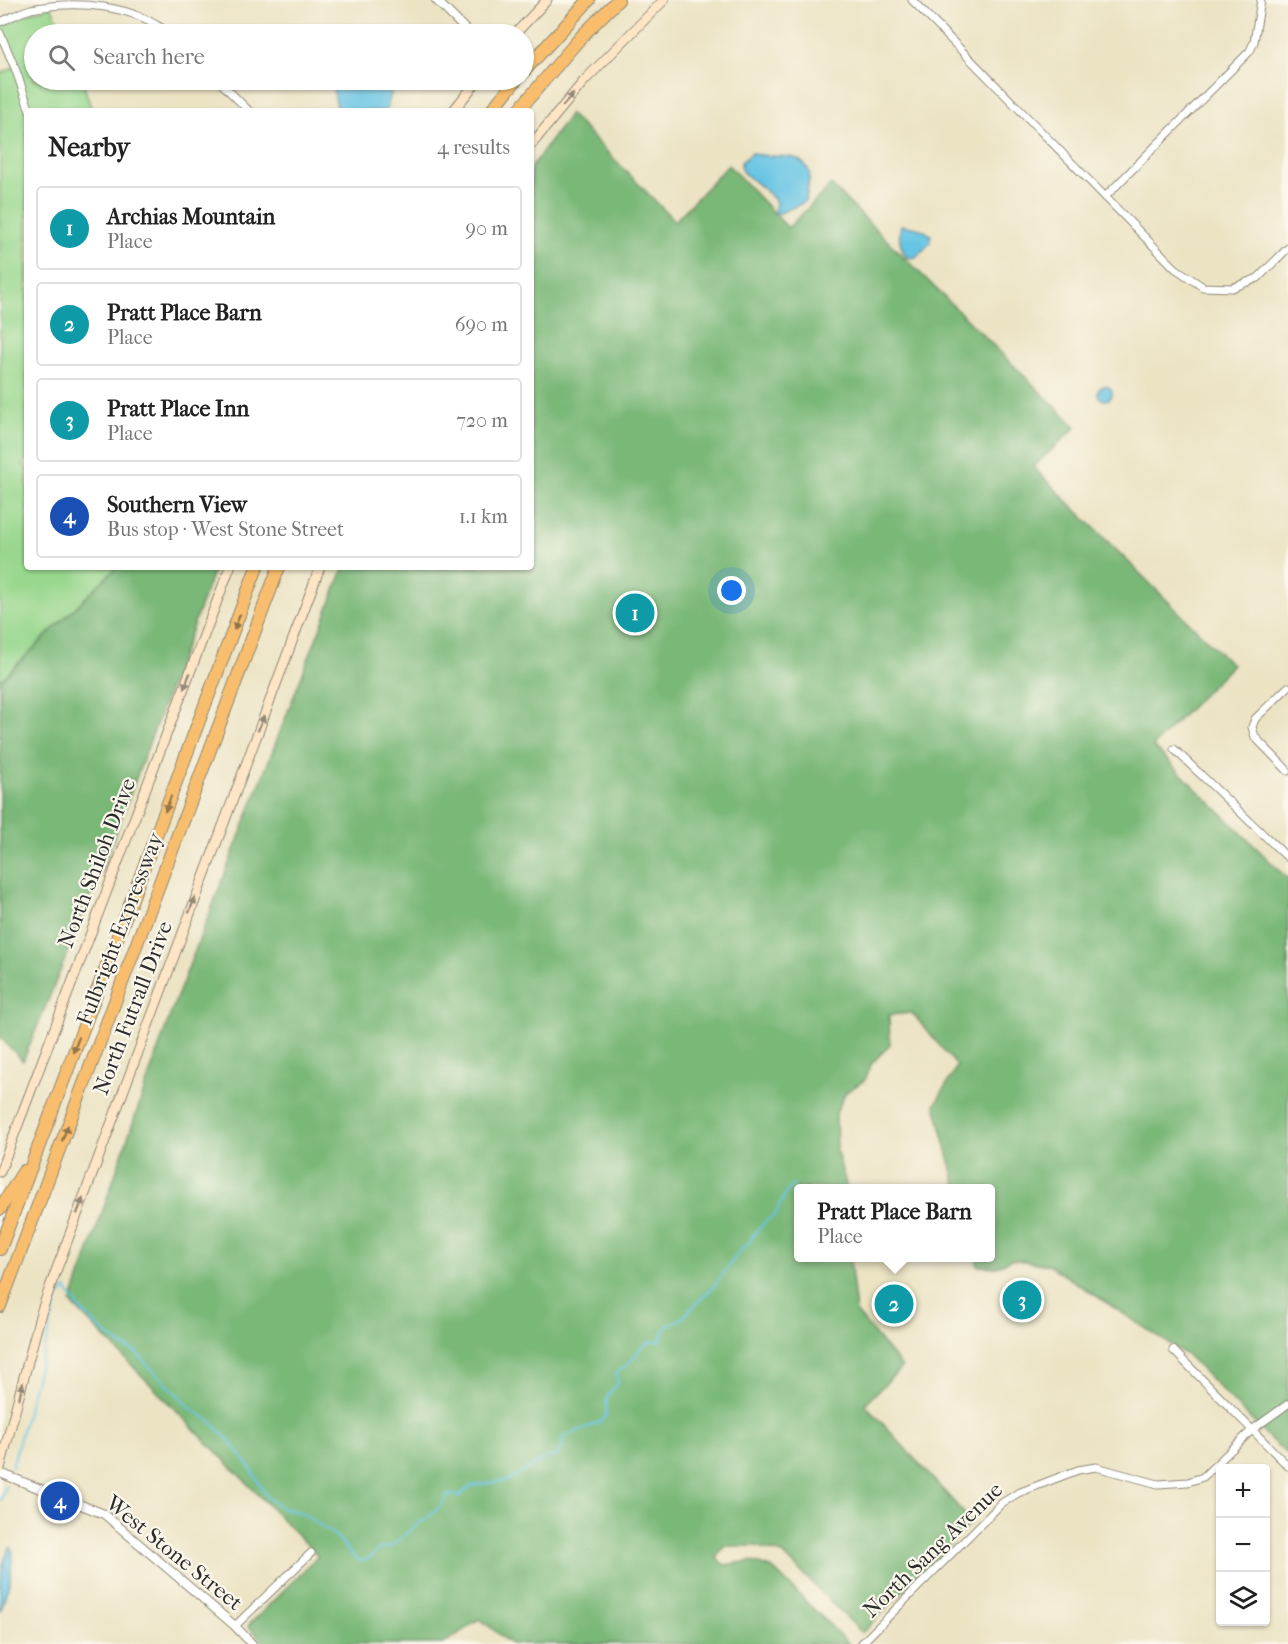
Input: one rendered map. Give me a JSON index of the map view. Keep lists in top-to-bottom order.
{
  "streets": {
    "highway": ["Fulbright Expressway"],
    "main road": ["North Shiloh Drive", "North Futrall Drive"],
    "street": ["North Sang Avenue", "West Stone Street"]
  },
  "one_way": ["North Shiloh Drive", "North Futrall Drive"],
  "page": {
    "search": "Search here",
    "heading": ["Nearby", "4 results"],
    "list": [
      {
        "mark": "1",
        "name": "Archias Mountain",
        "note": "Place",
        "value": "90 m"
      },
      {
        "mark": "2",
        "name": "Pratt Place Barn",
        "note": "Place",
        "value": "690 m"
      },
      {
        "mark": "3",
        "name": "Pratt Place Inn",
        "note": "Place",
        "value": "720 m"
      },
      {
        "mark": "4",
        "name": "Southern View",
        "note": "Bus stop · West Stone Street",
        "value": "1.1 km"
      }
    ],
    "pins": [
      "1",
      "3",
      "2",
      "4"
    ],
    "popup": ["Pratt Place Barn", "Place"],
    "map_buttons": ["+", "−"]
  }
}
